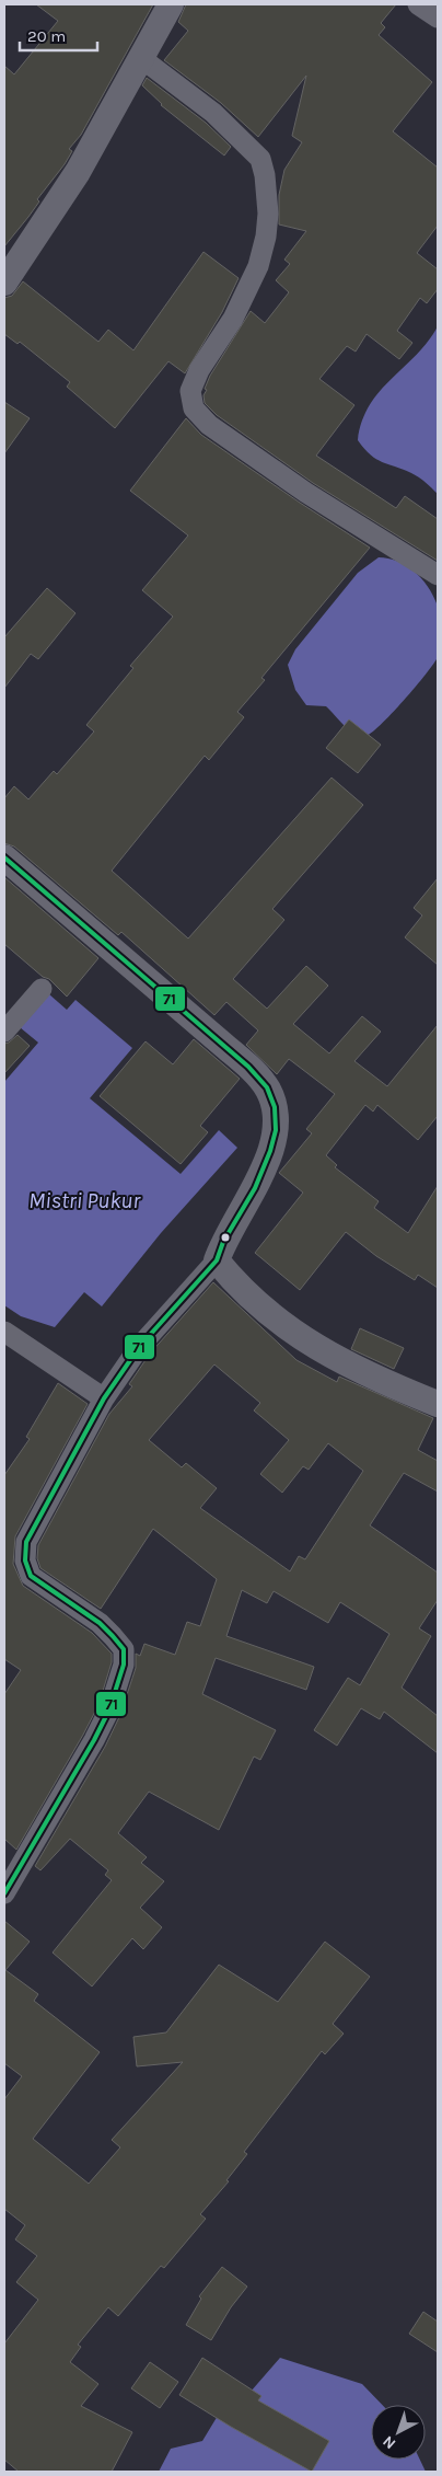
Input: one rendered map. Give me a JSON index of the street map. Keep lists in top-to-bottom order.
{
  "water": ["Mistri Pukur"],
  "lines": ["transit line 71"],
  "scale_bar": "20 m",
  "north": "bottom left"
}
